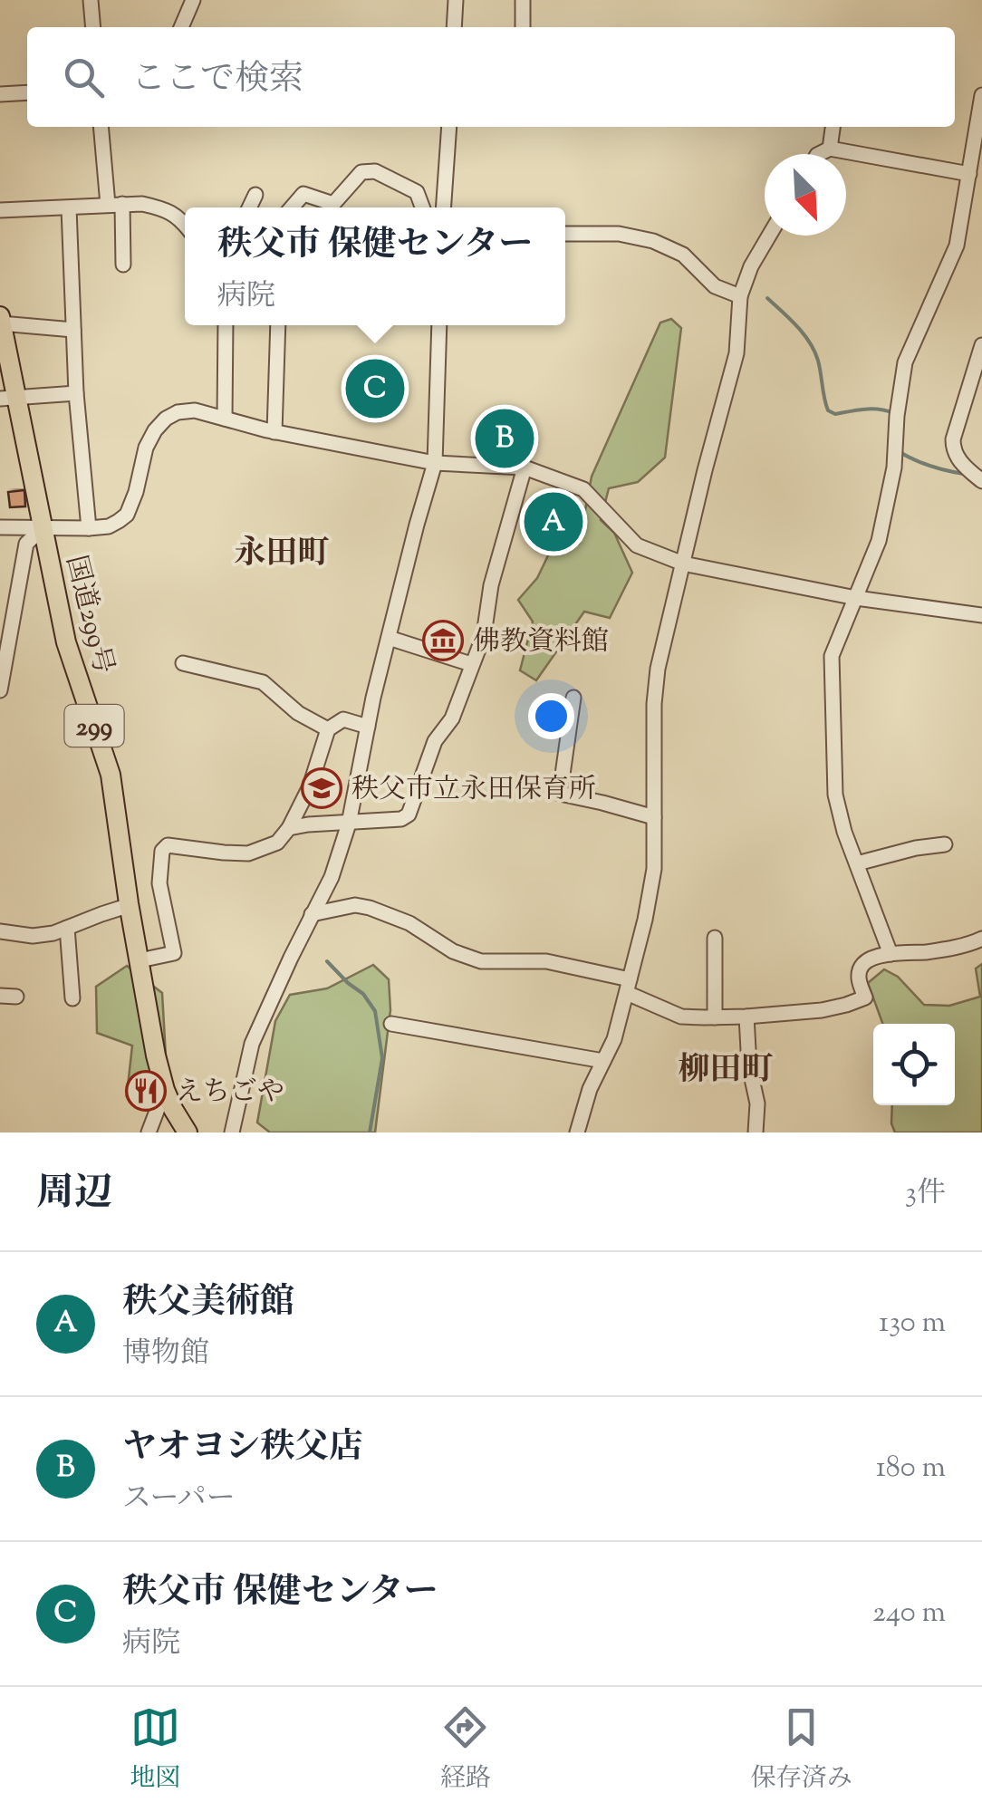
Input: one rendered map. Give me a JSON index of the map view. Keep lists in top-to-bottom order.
{
  "streets": {
    "highway": ["国道299号", "299"]
  },
  "districts": ["永田町", "柳田町"],
  "places": {
    "museum": ["佛教資料館"],
    "school or university": ["秩父市立永田保育所"],
    "restaurant": ["えちごや"]
  },
  "north": "bottom right",
  "page": {
    "search": "ここで検索",
    "popup": ["秩父市 保健センター", "病院"],
    "pins": ["C", "B", "A"],
    "heading": ["周辺", "3件"],
    "list": [
      {
        "mark": "A",
        "name": "秩父美術館",
        "note": "博物館",
        "value": "130 m"
      },
      {
        "mark": "B",
        "name": "ヤオヨシ秩父店",
        "note": "スーパー",
        "value": "180 m"
      },
      {
        "mark": "C",
        "name": "秩父市 保健センター",
        "note": "病院",
        "value": "240 m"
      }
    ],
    "nav": ["地図", "経路", "保存済み"]
  }
}
